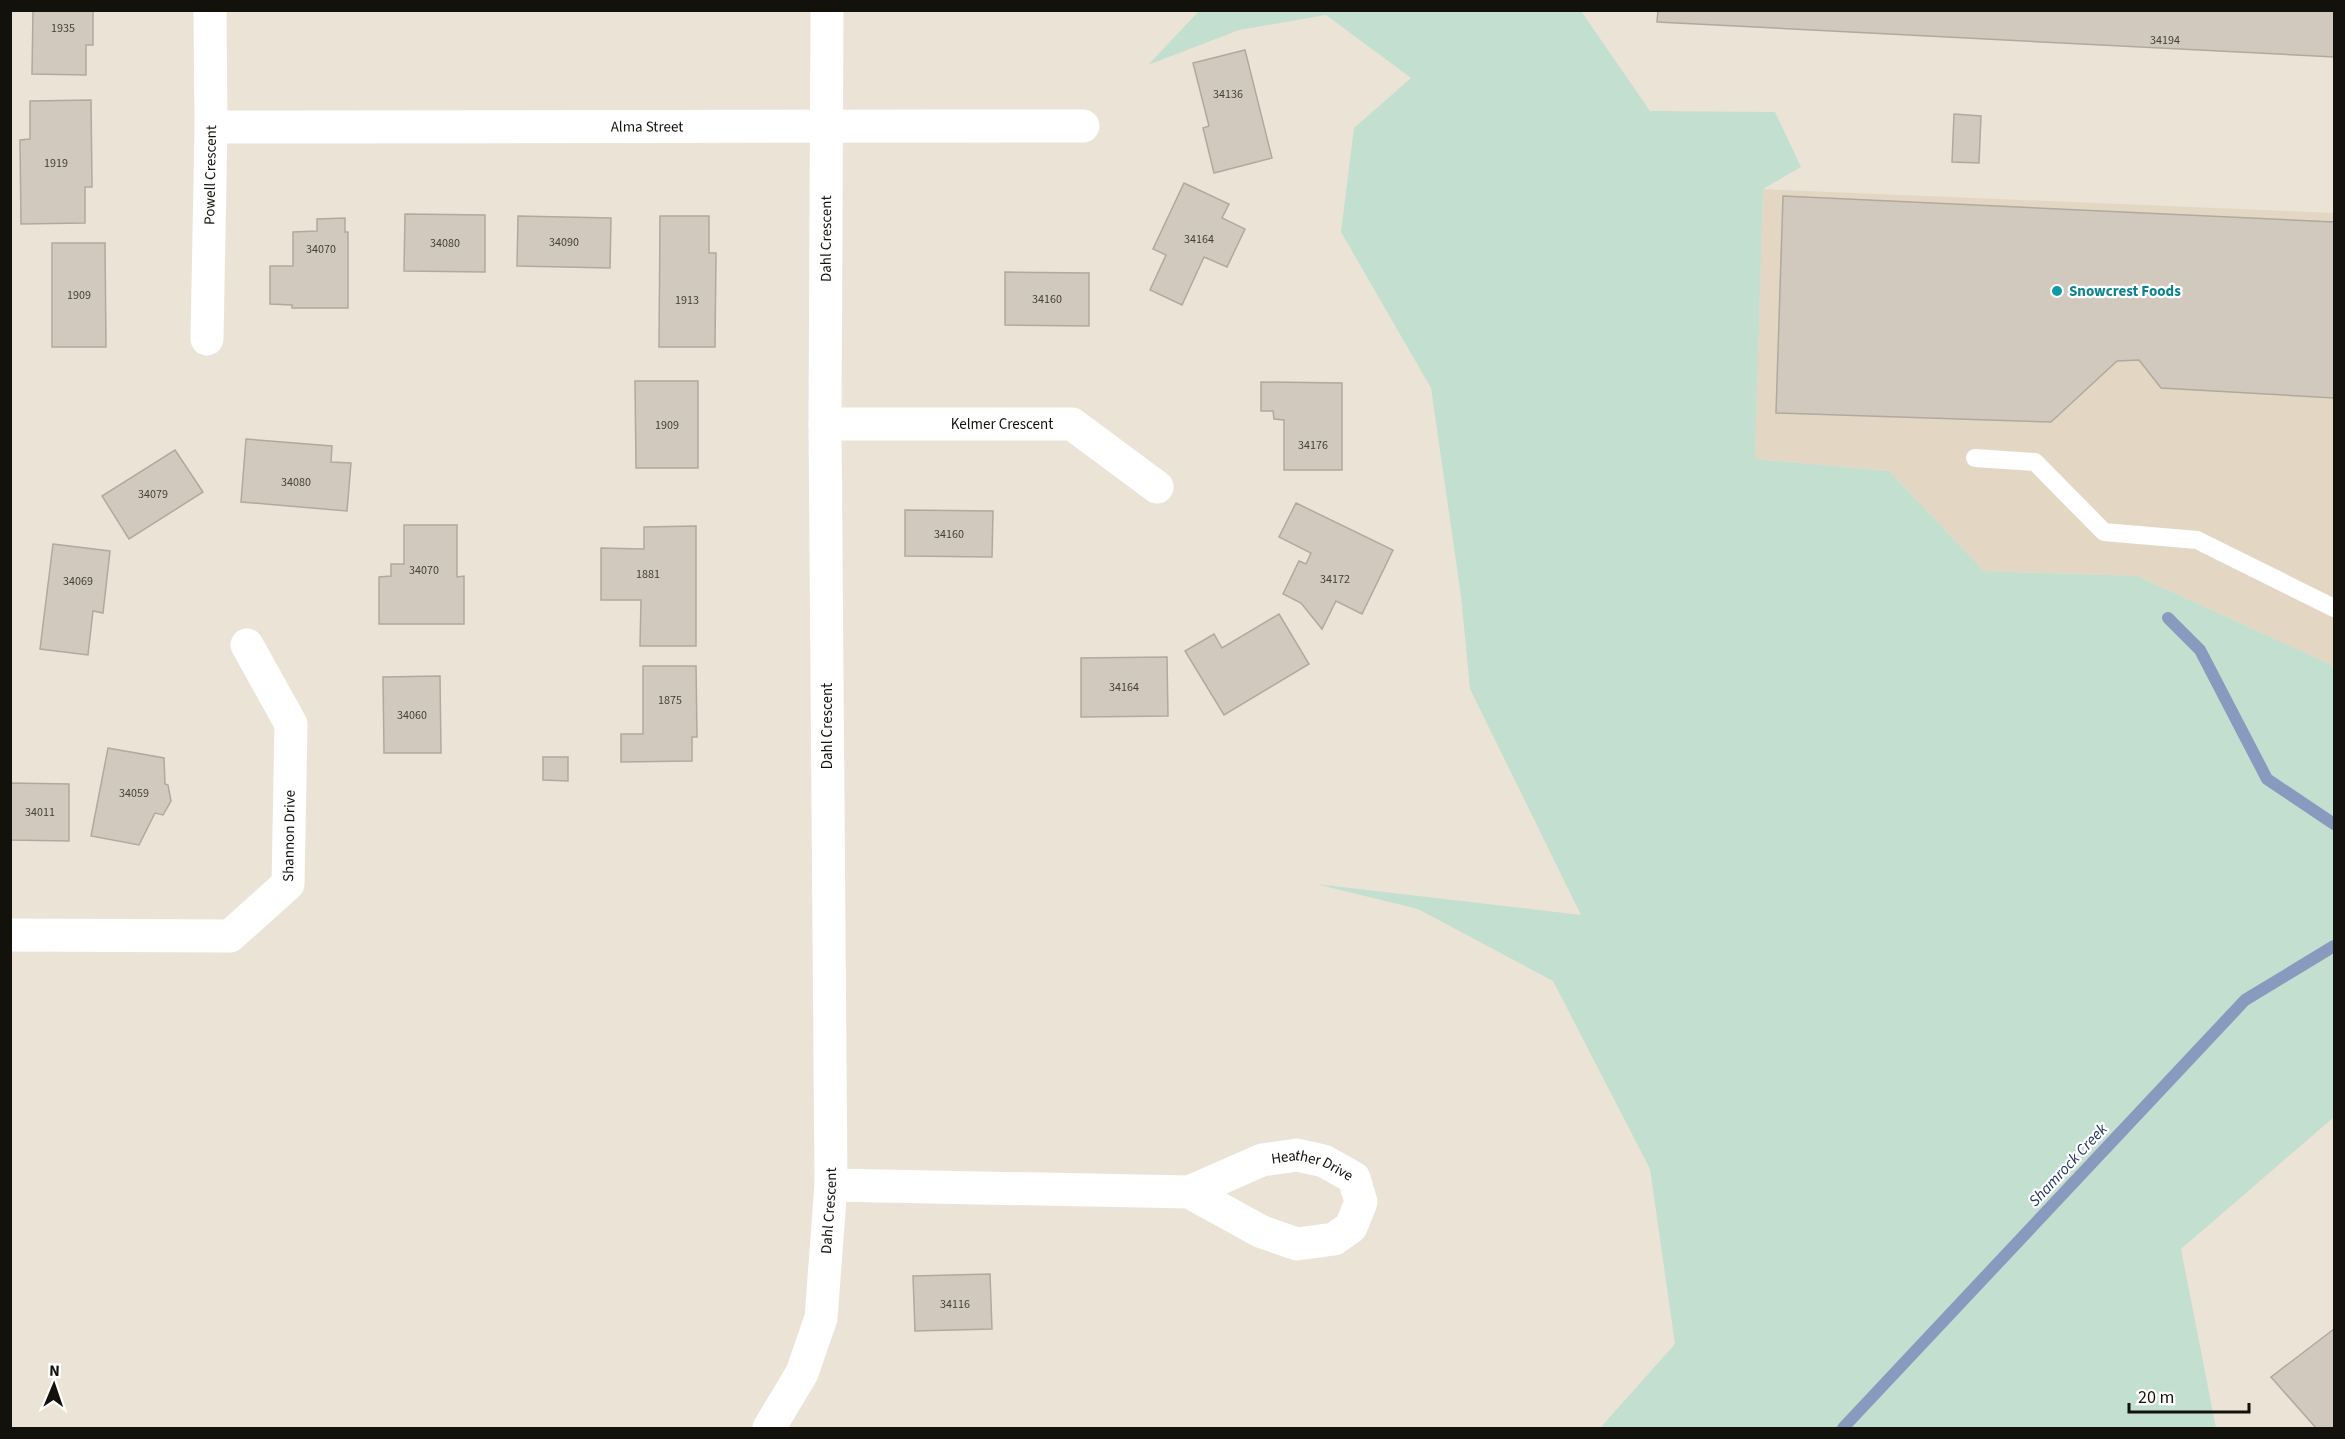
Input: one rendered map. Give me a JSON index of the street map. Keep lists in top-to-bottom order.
{
  "streets": {
    "street": [
      "Alma Street",
      "Powell Crescent",
      "Dahl Crescent",
      "Kelmer Crescent",
      "Shannon Drive"
    ]
  },
  "crossings": [
    ["Alma Street", "Powell Crescent"],
    ["Alma Street", "Dahl Crescent"],
    ["Dahl Crescent", "Kelmer Crescent"]
  ],
  "water": ["Shamrock Creek"],
  "places": ["Snowcrest Foods"],
  "house_numbers": [
    "1935",
    "34194",
    "34136",
    "1919",
    "34164",
    "34090",
    "34080",
    "34070",
    "1909",
    "34160",
    "1913",
    "1909",
    "34176",
    "34080",
    "34079",
    "34160",
    "34070",
    "1881",
    "34172",
    "34069",
    "34164",
    "1875",
    "34060",
    "34059",
    "34011",
    "34116"
  ],
  "scale_bar": "20 m",
  "north": "top"
}
